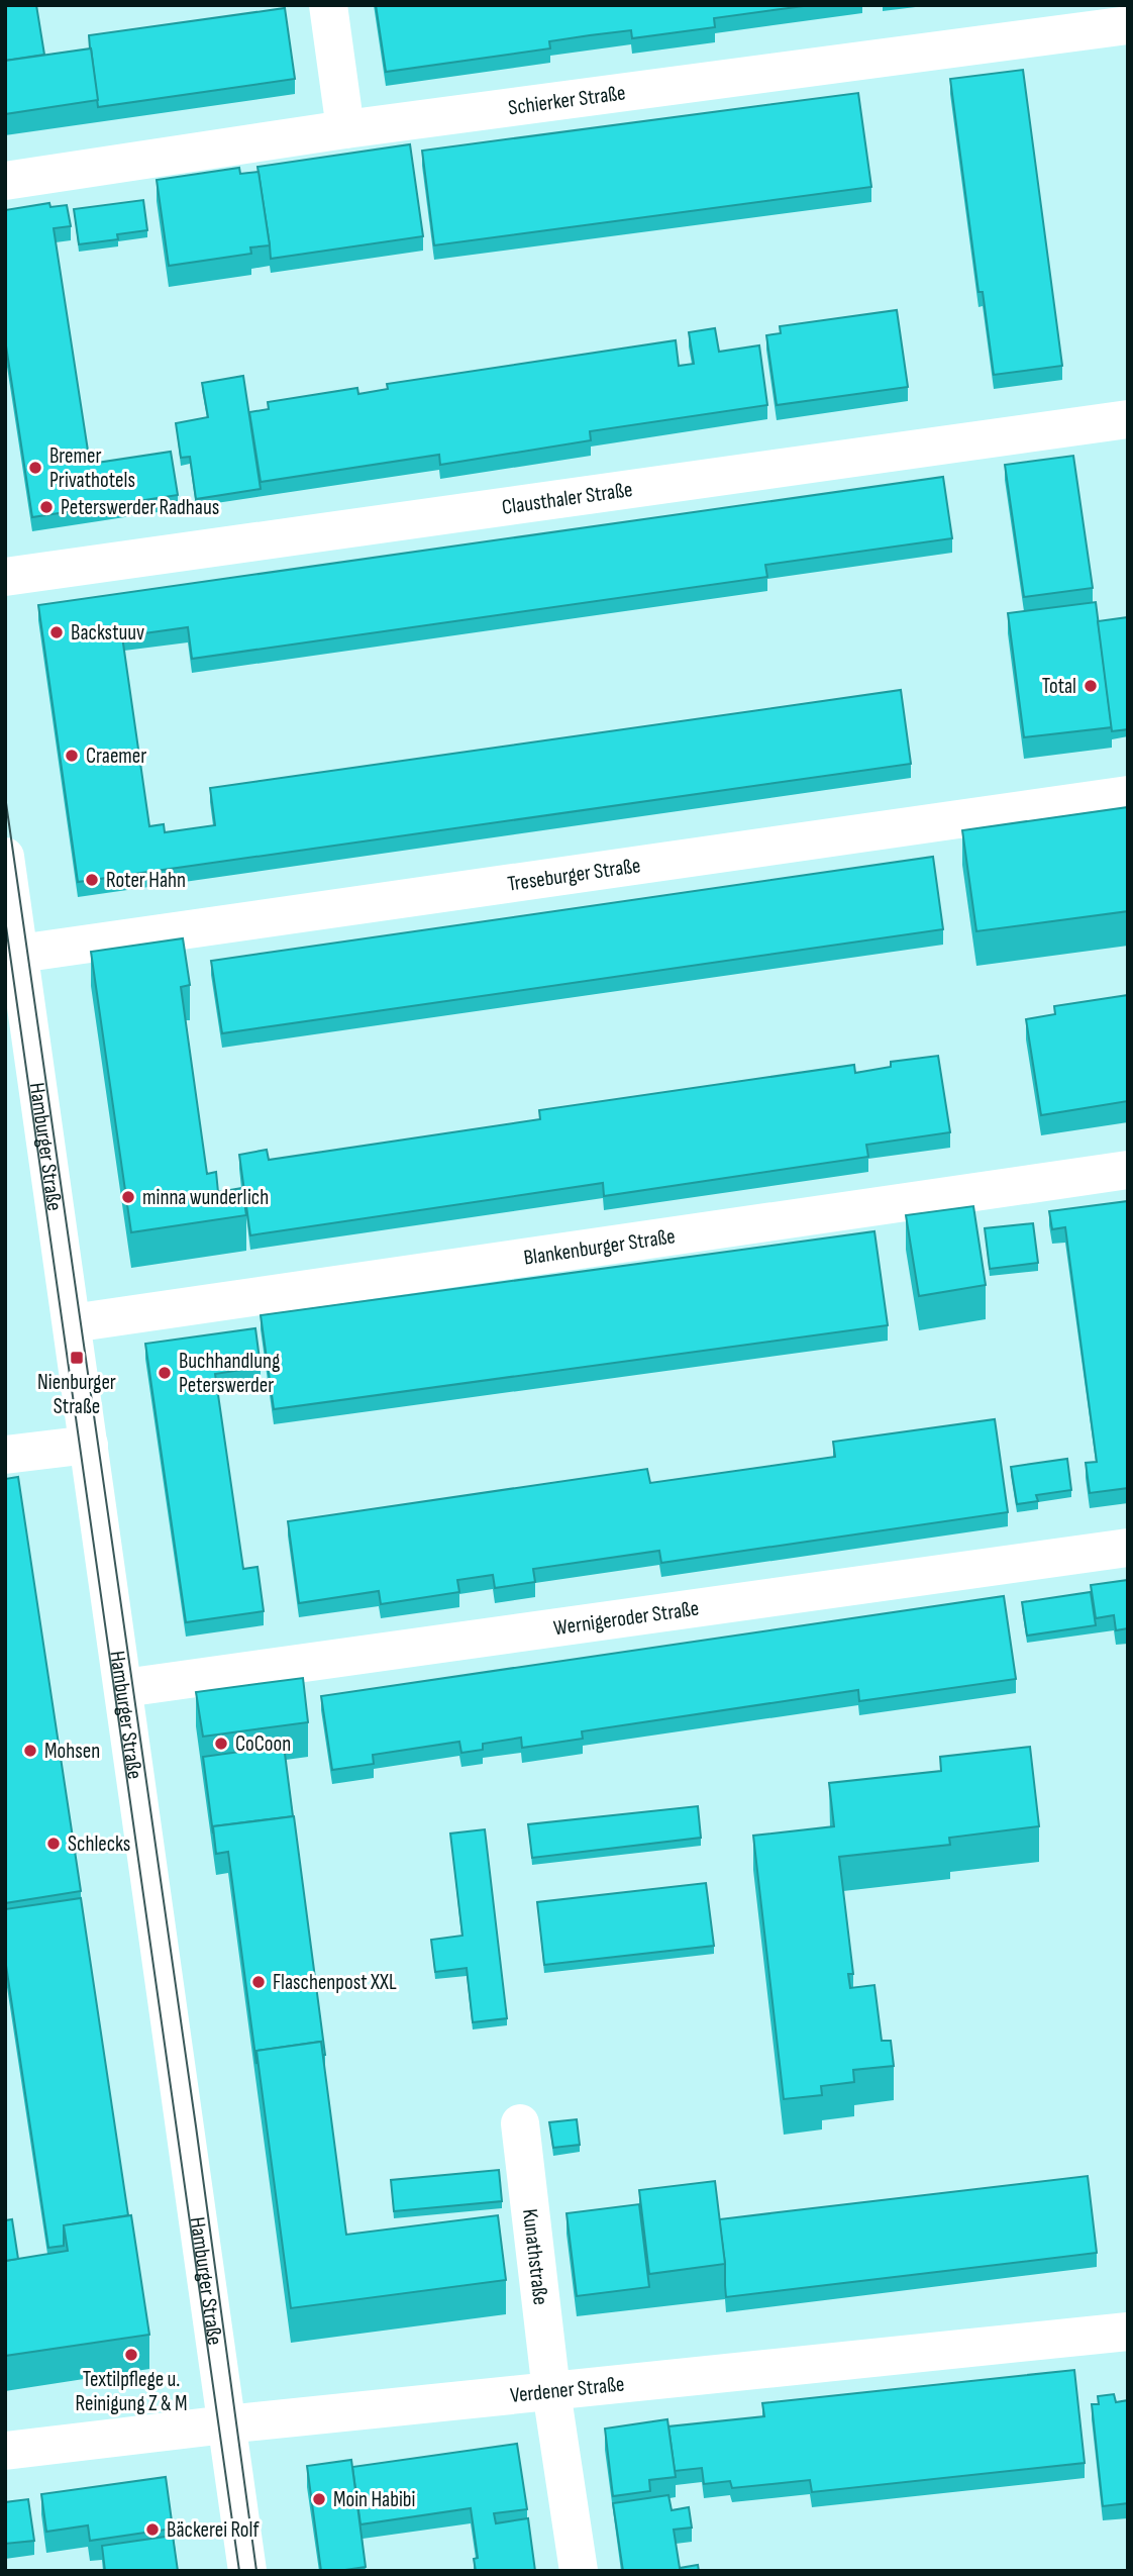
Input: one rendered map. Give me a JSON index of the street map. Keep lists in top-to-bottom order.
{
  "streets": {
    "street": [
      "Schierker Straße",
      "Clausthaler Straße",
      "Treseburger Straße",
      "Hamburger Straße",
      "Blankenburger Straße",
      "Wernigeroder Straße",
      "Kunathstraße",
      "Verdener Straße"
    ]
  },
  "crossings": [
    ["Treseburger Straße", "Hamburger Straße"],
    ["Hamburger Straße", "Blankenburger Straße"],
    ["Hamburger Straße", "Wernigeroder Straße"],
    ["Hamburger Straße", "Verdener Straße"],
    ["Kunathstraße", "Verdener Straße"]
  ],
  "places": {
    "other": [
      "Bremer Privathotels",
      "Peterswerder Radhaus",
      "Backstuuv",
      "Total",
      "Craemer",
      "Roter Hahn",
      "minna wunderlich",
      "Buchhandlung Peterswerder",
      "CoCoon",
      "Mohsen",
      "Schlecks",
      "Flaschenpost XXL",
      "Textilpflege u. Reinigung Z & M",
      "Moin Habibi",
      "Bäckerei Rolf"
    ],
    "transit": ["Nienburger Straße"]
  }
}
